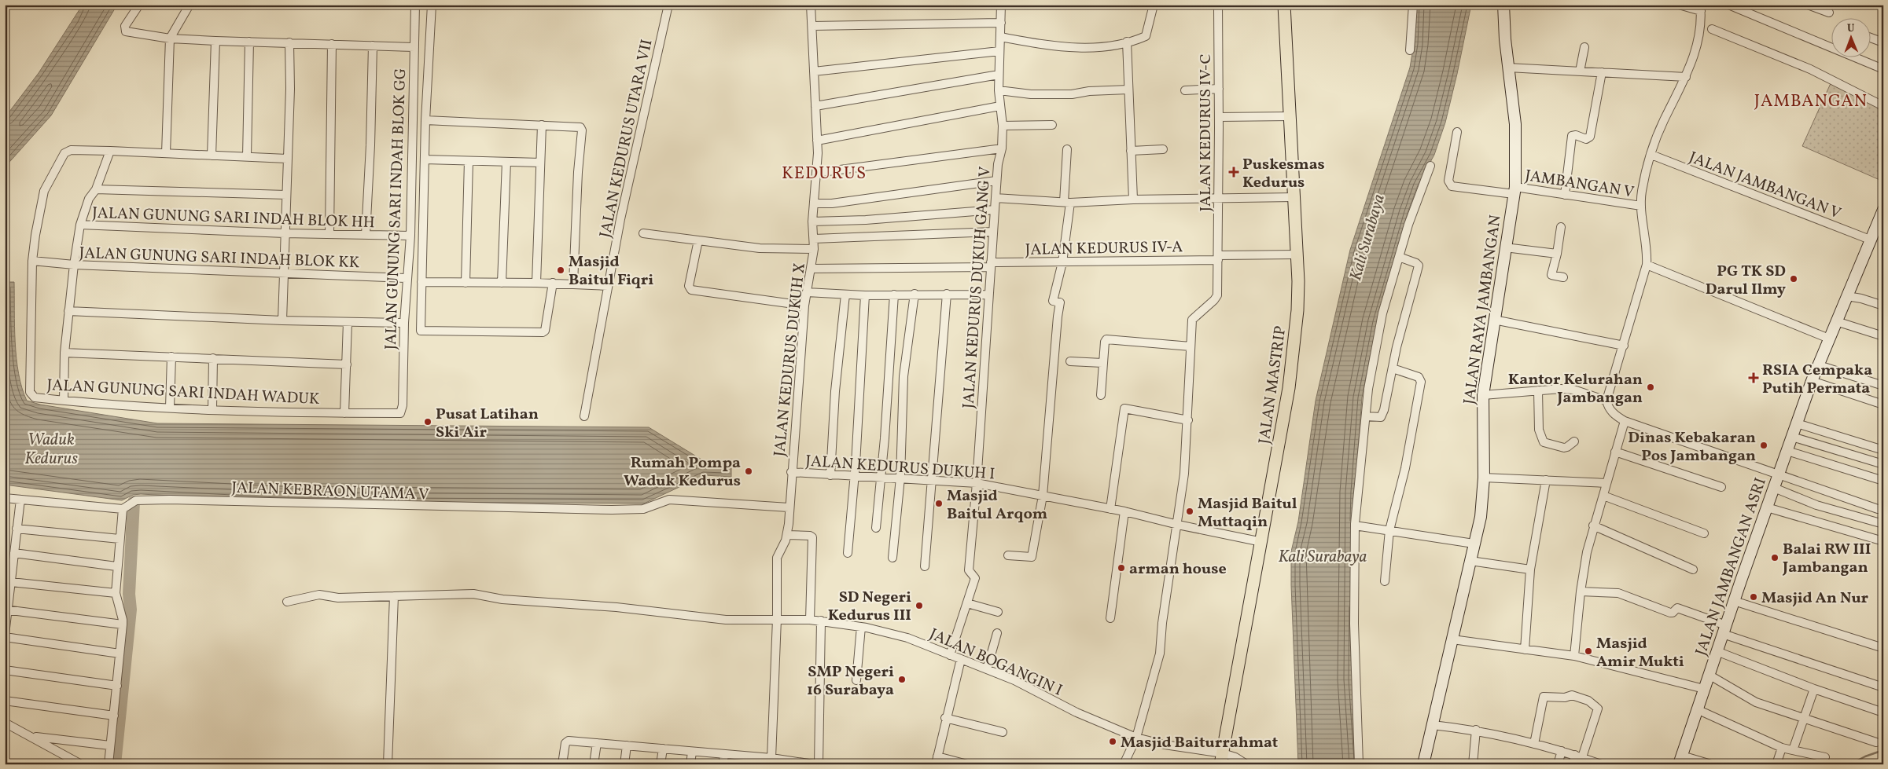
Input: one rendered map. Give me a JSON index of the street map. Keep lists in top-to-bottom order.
{
  "streets": {
    "main road": ["JALAN RAYA JAMBANGAN", "JALAN MASTRIP", "JALAN JAMBANGAN ASRI"],
    "street": [
      "JALAN KEDURUS IV-C",
      "JALAN KEDURUS UTARA VII",
      "JAMBANGAN V",
      "JALAN JAMBANGAN V",
      "JALAN GUNUNG SARI INDAH BLOK GG",
      "JALAN GUNUNG SARI INDAH BLOK HH",
      "JALAN KEDURUS IV-A",
      "JALAN GUNUNG SARI INDAH BLOK KK",
      "JALAN KEDURUS DUKUH GANG V",
      "JALAN KEDURUS DUKUH X",
      "JALAN GUNUNG SARI INDAH WADUK",
      "JALAN KEDURUS DUKUH I",
      "JALAN KEBRAON UTAMA V",
      "JALAN BOGANGIN I"
    ]
  },
  "crossings": [
    ["JALAN KEDURUS IV-C", "JALAN KEDURUS IV-A"],
    ["JALAN KEDURUS IV-C", "JALAN KEDURUS DUKUH I"],
    ["JALAN KEDURUS IV-C", "JALAN BOGANGIN I"],
    ["JAMBANGAN V", "JALAN RAYA JAMBANGAN"],
    ["JALAN JAMBANGAN V", "JALAN JAMBANGAN ASRI"],
    ["JALAN GUNUNG SARI INDAH BLOK GG", "JALAN GUNUNG SARI INDAH BLOK HH"],
    ["JALAN GUNUNG SARI INDAH BLOK GG", "JALAN GUNUNG SARI INDAH BLOK KK"],
    ["JALAN GUNUNG SARI INDAH BLOK GG", "JALAN GUNUNG SARI INDAH WADUK"],
    ["JALAN KEDURUS IV-A", "JALAN KEDURUS DUKUH GANG V"],
    ["JALAN KEDURUS IV-A", "JALAN KEDURUS DUKUH X"],
    ["JALAN KEDURUS IV-A", "JALAN MASTRIP"],
    ["JALAN GUNUNG SARI INDAH BLOK KK", "JALAN GUNUNG SARI INDAH WADUK"],
    ["JALAN KEDURUS DUKUH GANG V", "JALAN KEDURUS DUKUH I"],
    ["JALAN KEDURUS DUKUH X", "JALAN KEDURUS DUKUH I"],
    ["JALAN KEDURUS DUKUH X", "JALAN KEBRAON UTAMA V"],
    ["JALAN MASTRIP", "JALAN KEDURUS DUKUH I"],
    ["JALAN MASTRIP", "JALAN BOGANGIN I"]
  ],
  "districts": ["JAMBANGAN", "KEDURUS"],
  "water": ["Kali Surabaya", "Waduk Kedurus"],
  "places": {
    "health": ["Puskesmas Kedurus", "RSIA Cempaka Putih Permata"],
    "other": [
      "Masjid Baitul Fiqri",
      "PG TK SD Darul Ilmy",
      "Kantor Kelurahan Jambangan",
      "Pusat Latihan Ski Air",
      "Dinas Kebakaran Pos Jambangan",
      "Rumah Pompa Waduk Kedurus",
      "Masjid Baitul Arqom",
      "Masjid Baitul Muttaqin",
      "Balai RW III Jambangan",
      "arman house",
      "Masjid An Nur",
      "SD Negeri Kedurus III",
      "Masjid Amir Mukti",
      "SMP Negeri 16 Surabaya",
      "Masjid Baiturrahmat"
    ]
  },
  "north": "top"
}
